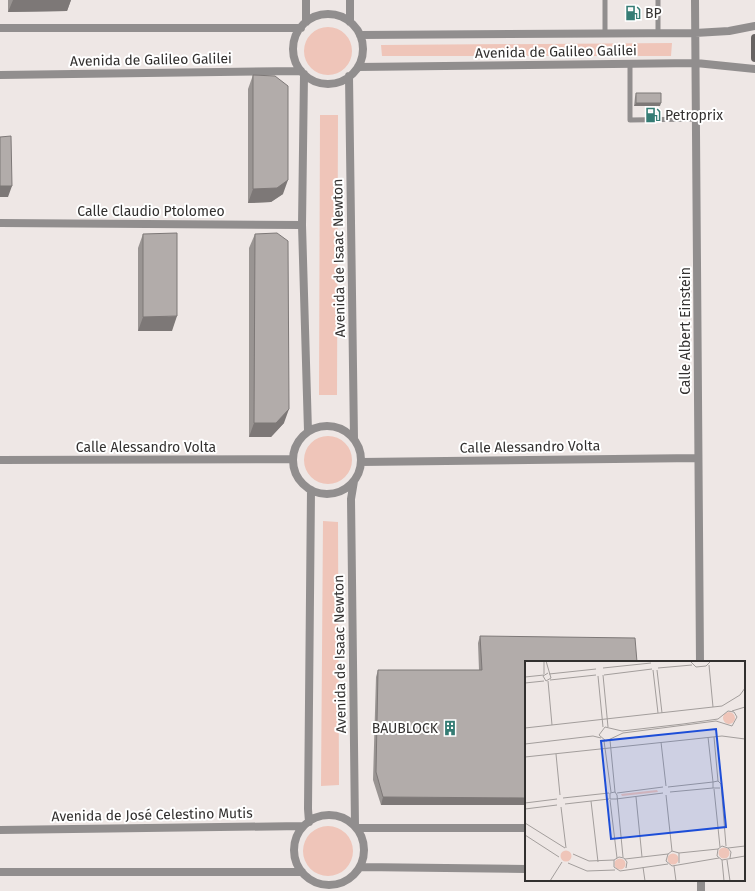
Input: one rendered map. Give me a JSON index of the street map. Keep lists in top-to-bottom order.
{
  "streets": {
    "street": [
      "Avenida de Galileo Galilei",
      "Calle Claudio Ptolomeo",
      "Avenida de Isaac Newton",
      "Calle Albert Einstein",
      "Calle Alessandro Volta",
      "Avenida de José Celestino Mutis"
    ]
  },
  "crossings": [
    ["Avenida de Galileo Galilei", "Avenida de Isaac Newton"],
    ["Avenida de Galileo Galilei", "Calle Albert Einstein"],
    ["Avenida de Isaac Newton", "Calle Alessandro Volta"],
    ["Avenida de Isaac Newton", "Avenida de José Celestino Mutis"],
    ["Calle Albert Einstein", "Calle Alessandro Volta"]
  ],
  "places": {
    "fuel station": ["BP", "Petroprix"],
    "building": ["BAUBLOCK"]
  }
}
